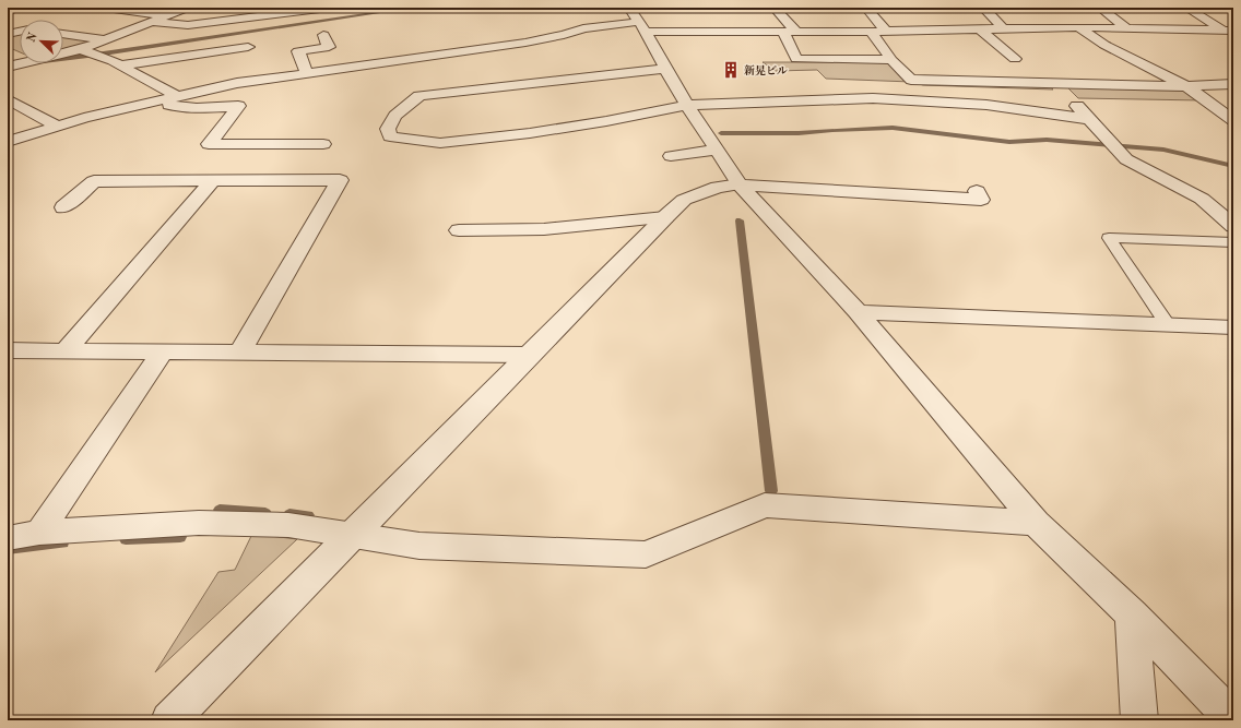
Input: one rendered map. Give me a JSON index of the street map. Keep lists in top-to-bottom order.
{
  "places": {
    "building": ["新晃ビル"]
  },
  "north": "top left"
}
